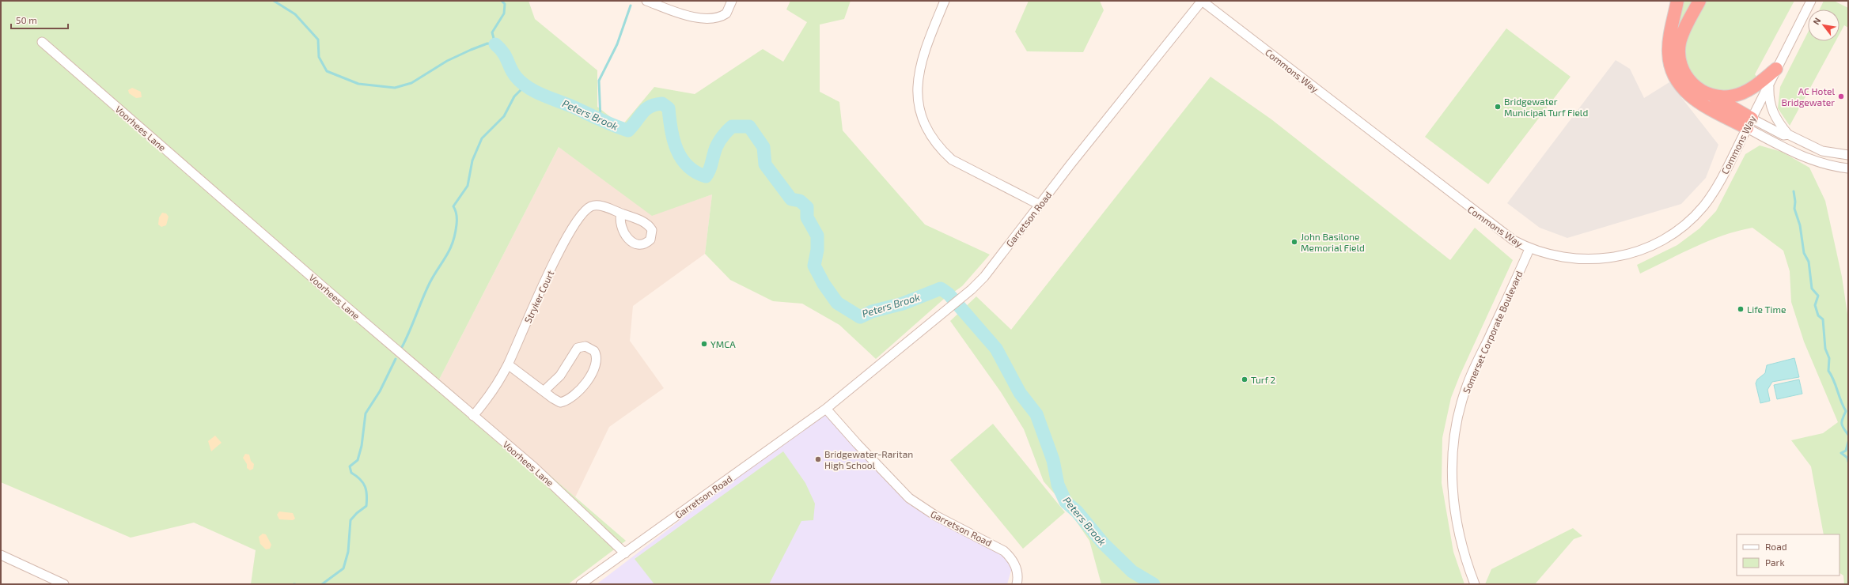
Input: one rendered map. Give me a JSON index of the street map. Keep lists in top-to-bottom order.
{
  "streets": {
    "street": [
      "Commons Way",
      "Voorhees Lane",
      "Garretson Road",
      "Stryker Court",
      "Somerset Corporate Boulevard"
    ]
  },
  "crossings": [
    ["Commons Way", "Garretson Road"],
    ["Commons Way", "Somerset Corporate Boulevard"],
    ["Voorhees Lane", "Garretson Road"],
    ["Voorhees Lane", "Stryker Court"]
  ],
  "water": ["Peters Brook"],
  "places": [
    "AC Hotel Bridgewater",
    "Bridgewater Municipal Turf Field",
    "John Basilone Memorial Field",
    "Life Time",
    "YMCA",
    "Turf 2",
    "Bridgewater-Raritan High School"
  ],
  "legend": ["Road", "Park"],
  "scale_bar": "50 m",
  "north": "top left"
}
